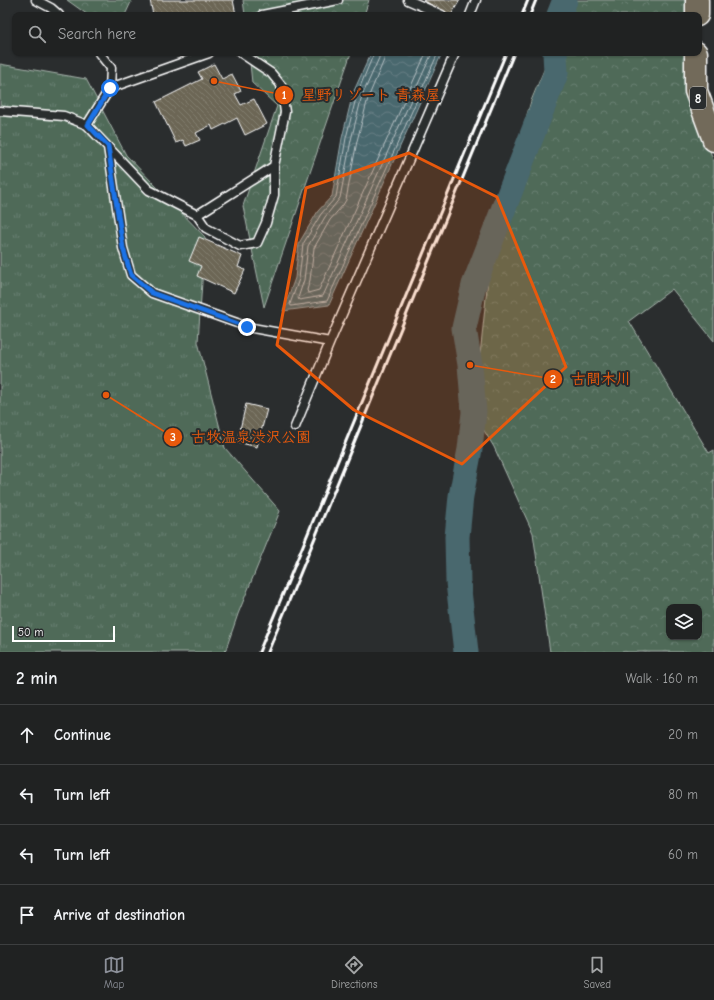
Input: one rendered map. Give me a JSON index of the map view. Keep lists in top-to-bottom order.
{
  "streets": {
    "main road": ["8"]
  },
  "places": ["星野リゾート 青森屋", "古間木川", "古牧温泉渋沢公園"],
  "scale_bar": "50 m",
  "page": {
    "search": "Search here",
    "scale": "50 m",
    "heading": ["2 min", "Walk · 160 m"],
    "list": [
      ["Continue", "20 m"],
      ["Turn left", "80 m"],
      ["Turn left", "60 m"],
      "Arrive at destination"
    ],
    "nav": ["Map", "Directions", "Saved"]
  }
}
